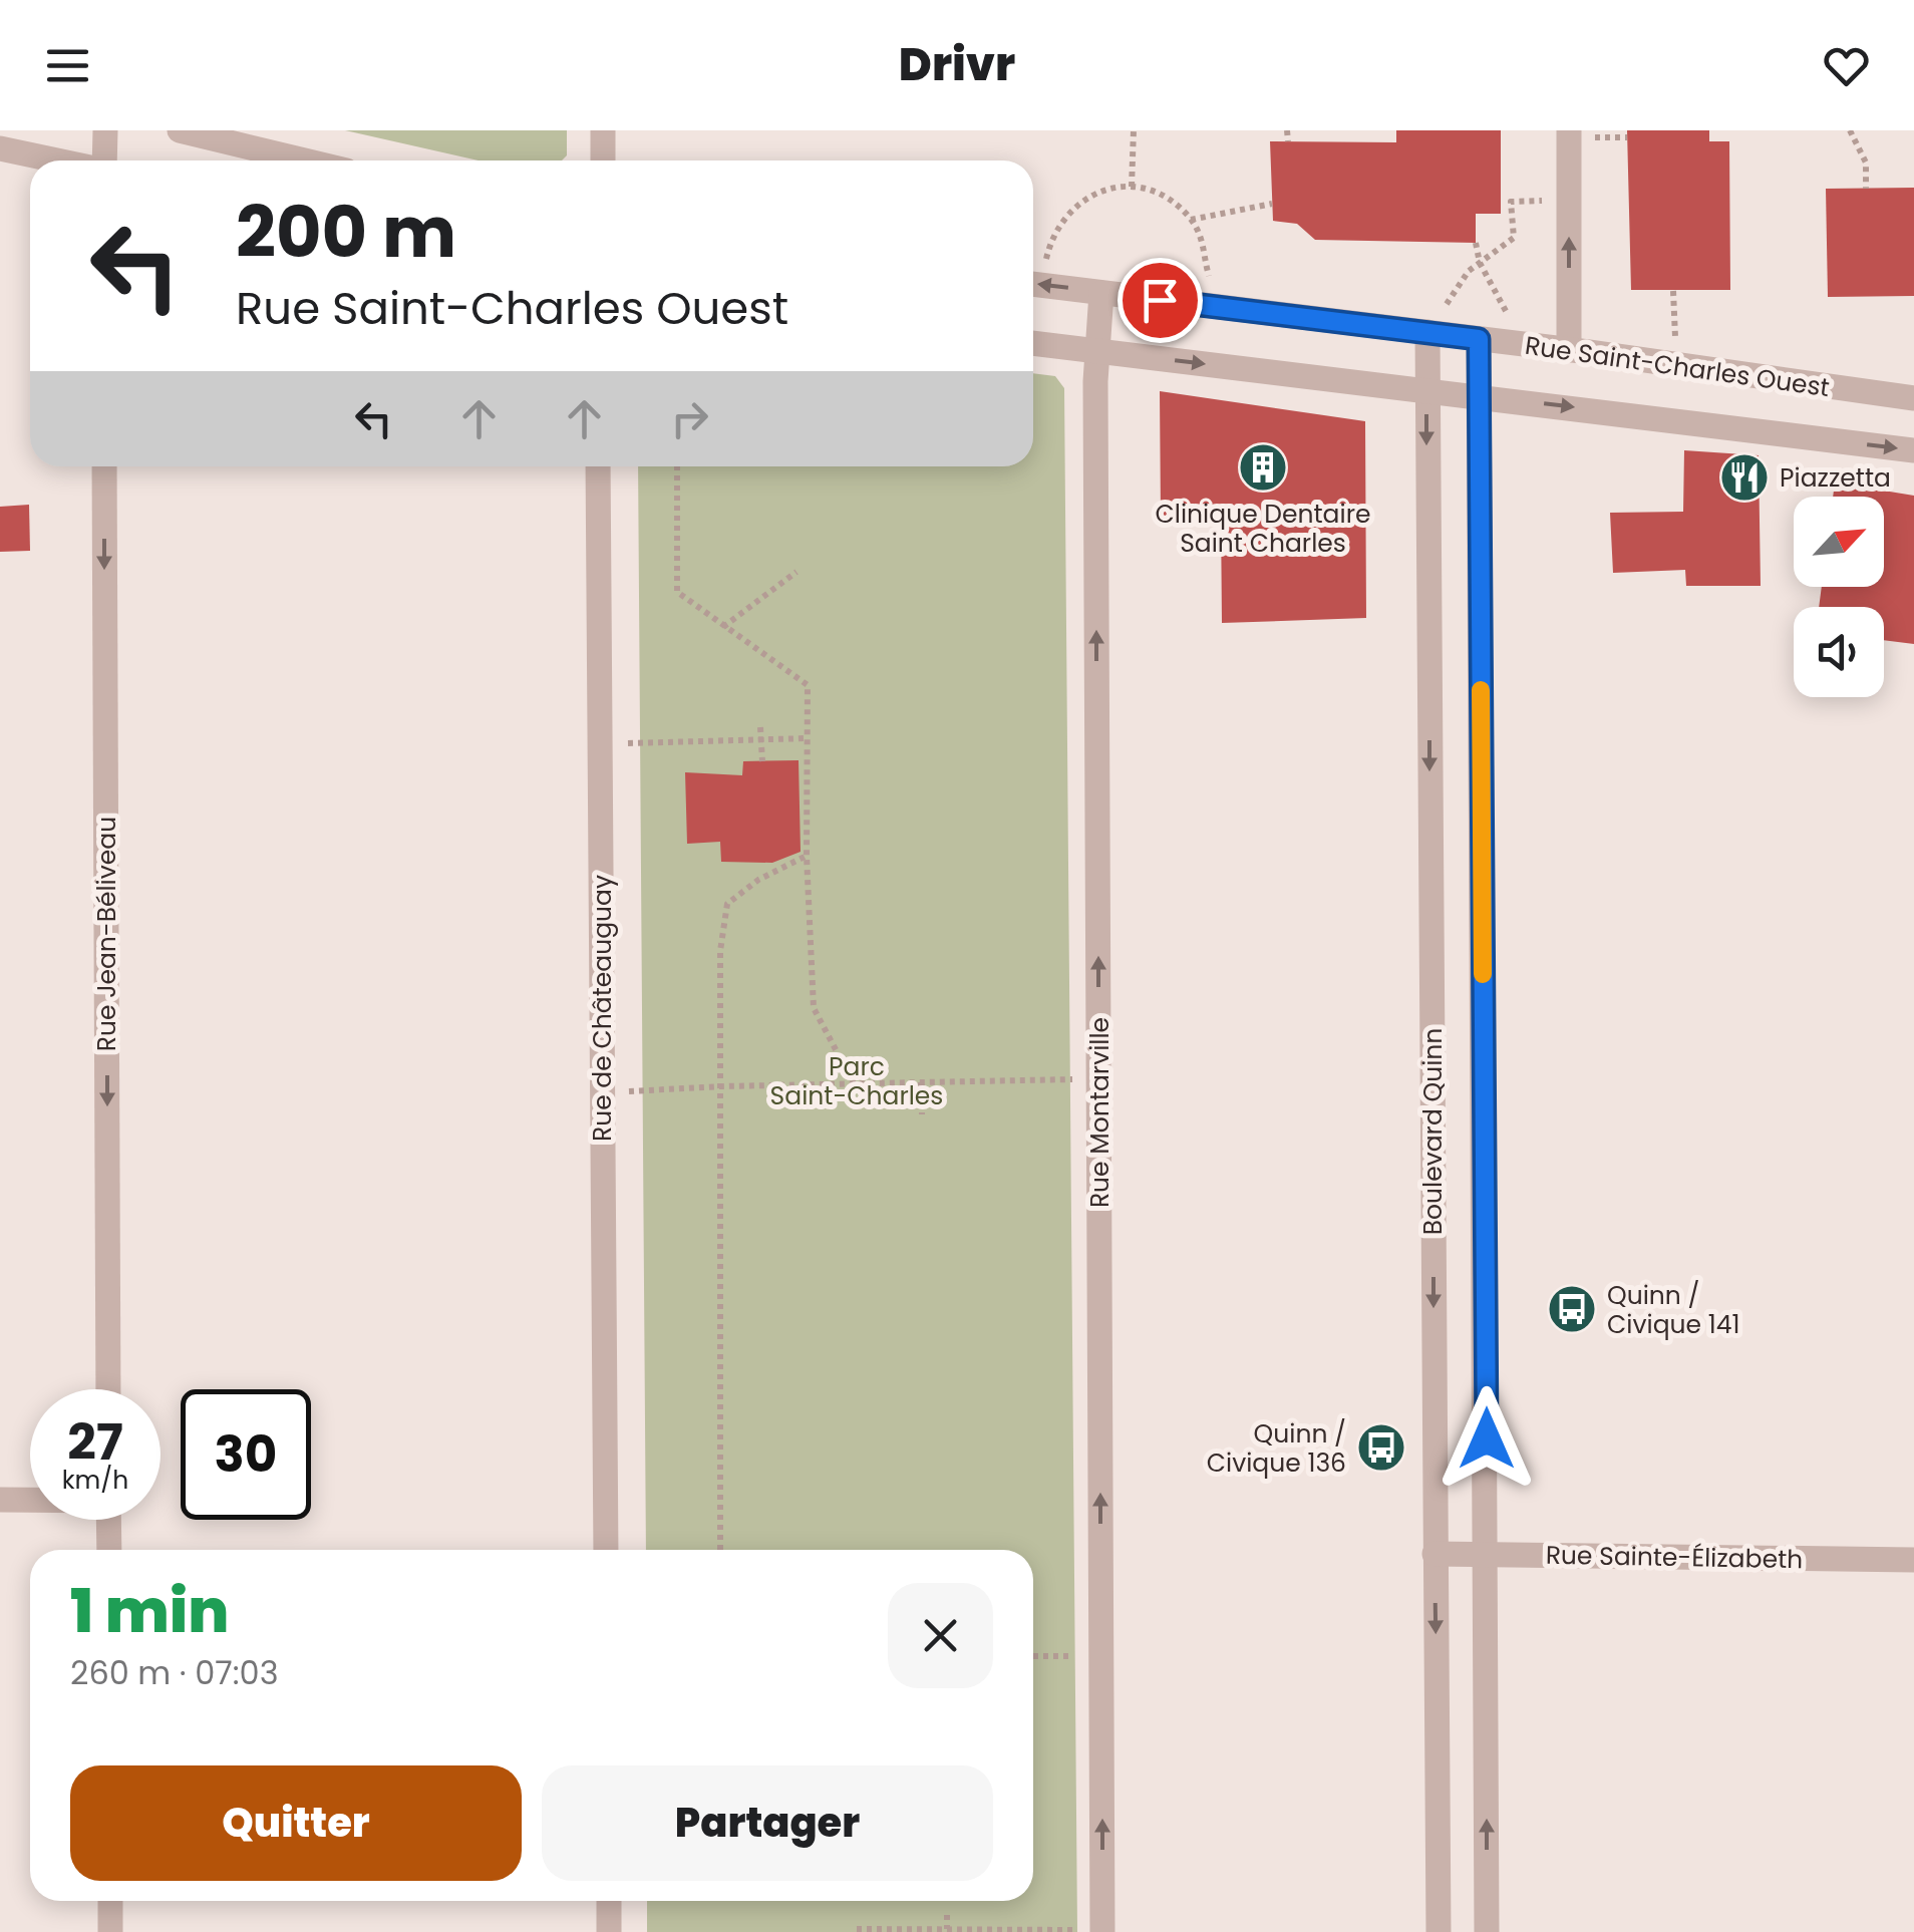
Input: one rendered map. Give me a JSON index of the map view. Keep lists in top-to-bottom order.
{
  "streets": {
    "street": [
      "Rue Saint-Charles Ouest",
      "Rue Jean-Béliveau",
      "Rue de Châteauguay",
      "Rue Montarville",
      "Boulevard Quinn",
      "Rue Sainte-Élizabeth"
    ]
  },
  "crossings": [
    ["Rue Saint-Charles Ouest", "Rue Montarville"],
    ["Rue Saint-Charles Ouest", "Boulevard Quinn"],
    ["Boulevard Quinn", "Rue Sainte-Élizabeth"]
  ],
  "one_way": ["Rue Jean-Béliveau", "Rue Montarville"],
  "parks": ["Parc Saint-Charles"],
  "places": {
    "building": ["Clinique Dentaire Saint Charles"],
    "restaurant": ["Piazzetta"],
    "bus stop": ["Quinn / Civique 141", "Quinn / Civique 136"]
  },
  "north": "top right",
  "page": {
    "header": "Drivr",
    "turn": ["200 m", "Rue Saint-Charles Ouest"],
    "speed": "27 km/h",
    "limit": "30",
    "heading": ["1 min", "260 m · 07:03"],
    "buttons": ["Quitter", "Partager"]
  }
}
